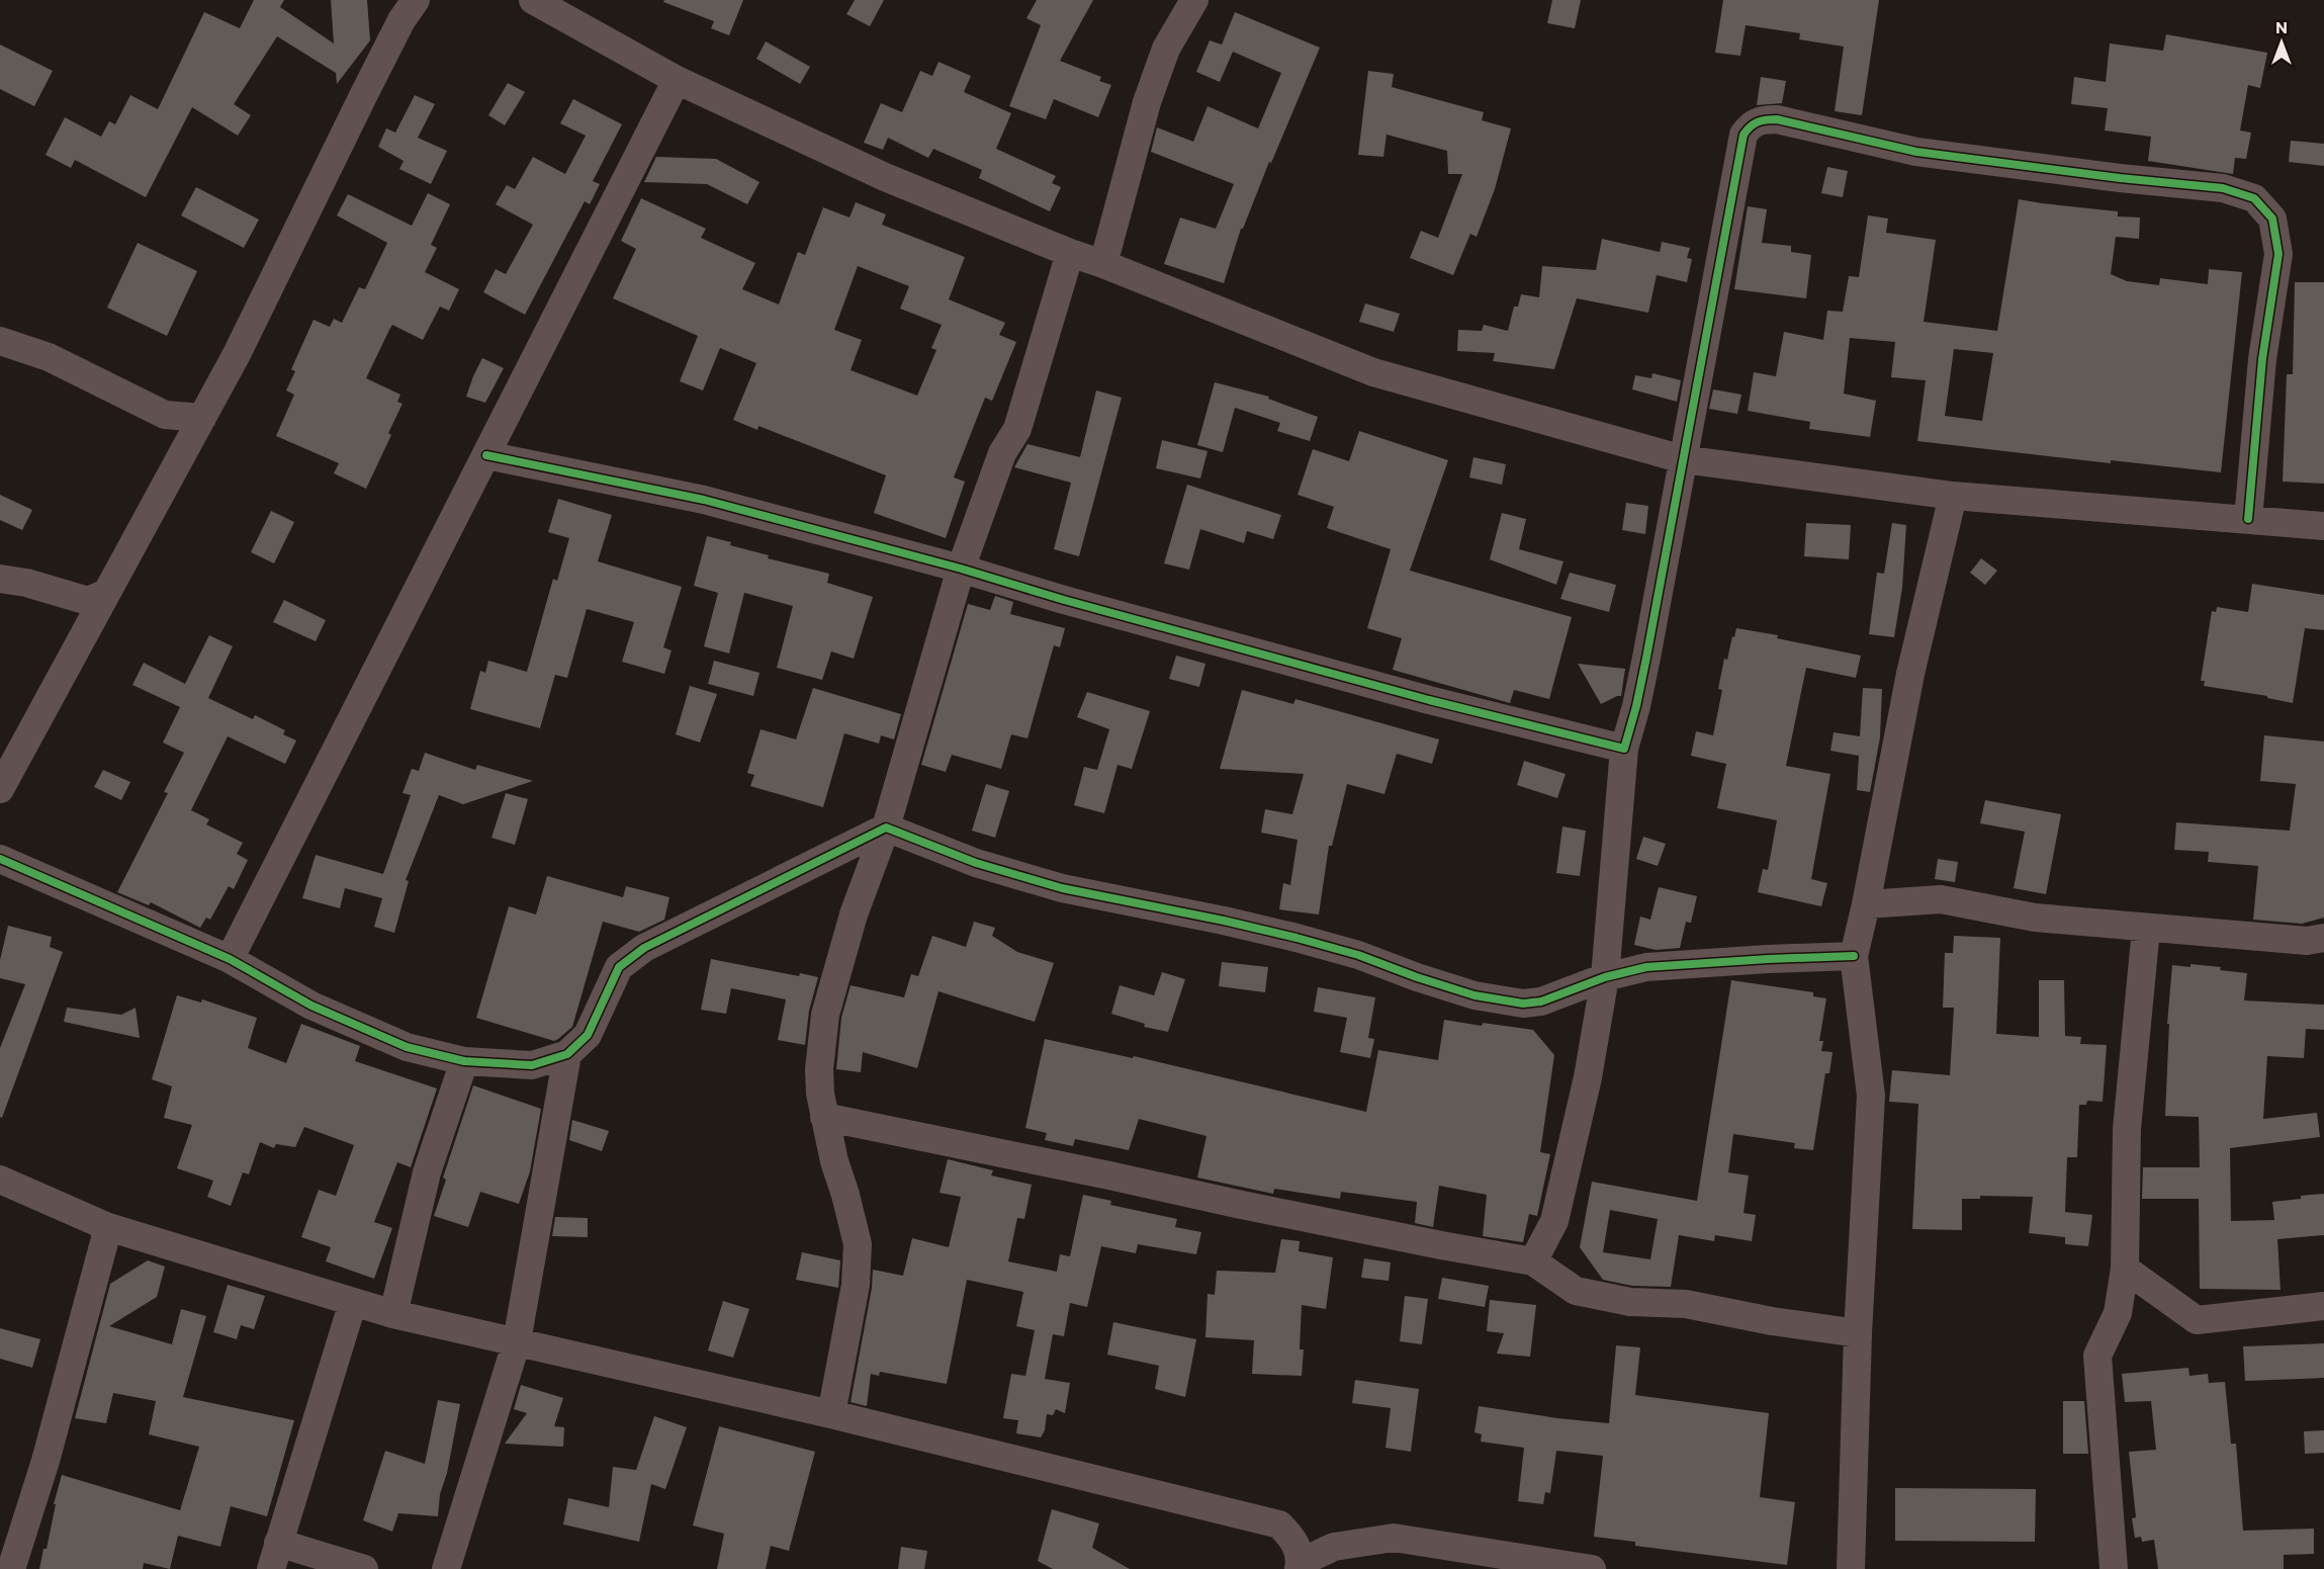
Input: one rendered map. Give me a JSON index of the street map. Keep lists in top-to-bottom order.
{
  "north": "top"
}
